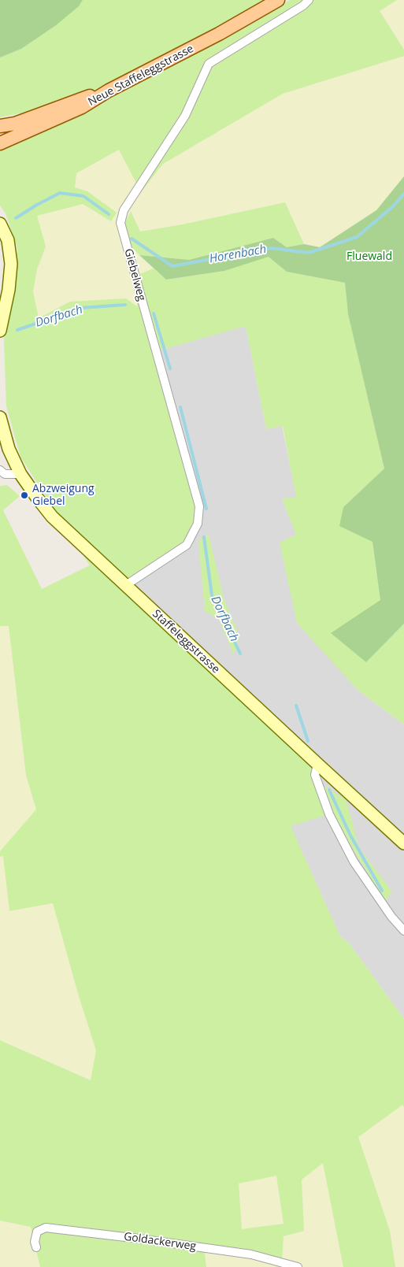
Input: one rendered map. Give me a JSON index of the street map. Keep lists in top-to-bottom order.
{
  "streets": {
    "main road": ["Neue Staffeleggstrasse"],
    "street": ["Giebelweg", "Staffeleggstrasse", "Goldackerweg"]
  },
  "crossings": [
    ["Giebelweg", "Staffeleggstrasse"]
  ],
  "water": ["Horenbach", "Dorfbach"],
  "parks": ["Fluewald"],
  "places": ["Abzweigung Giebel"]
}
